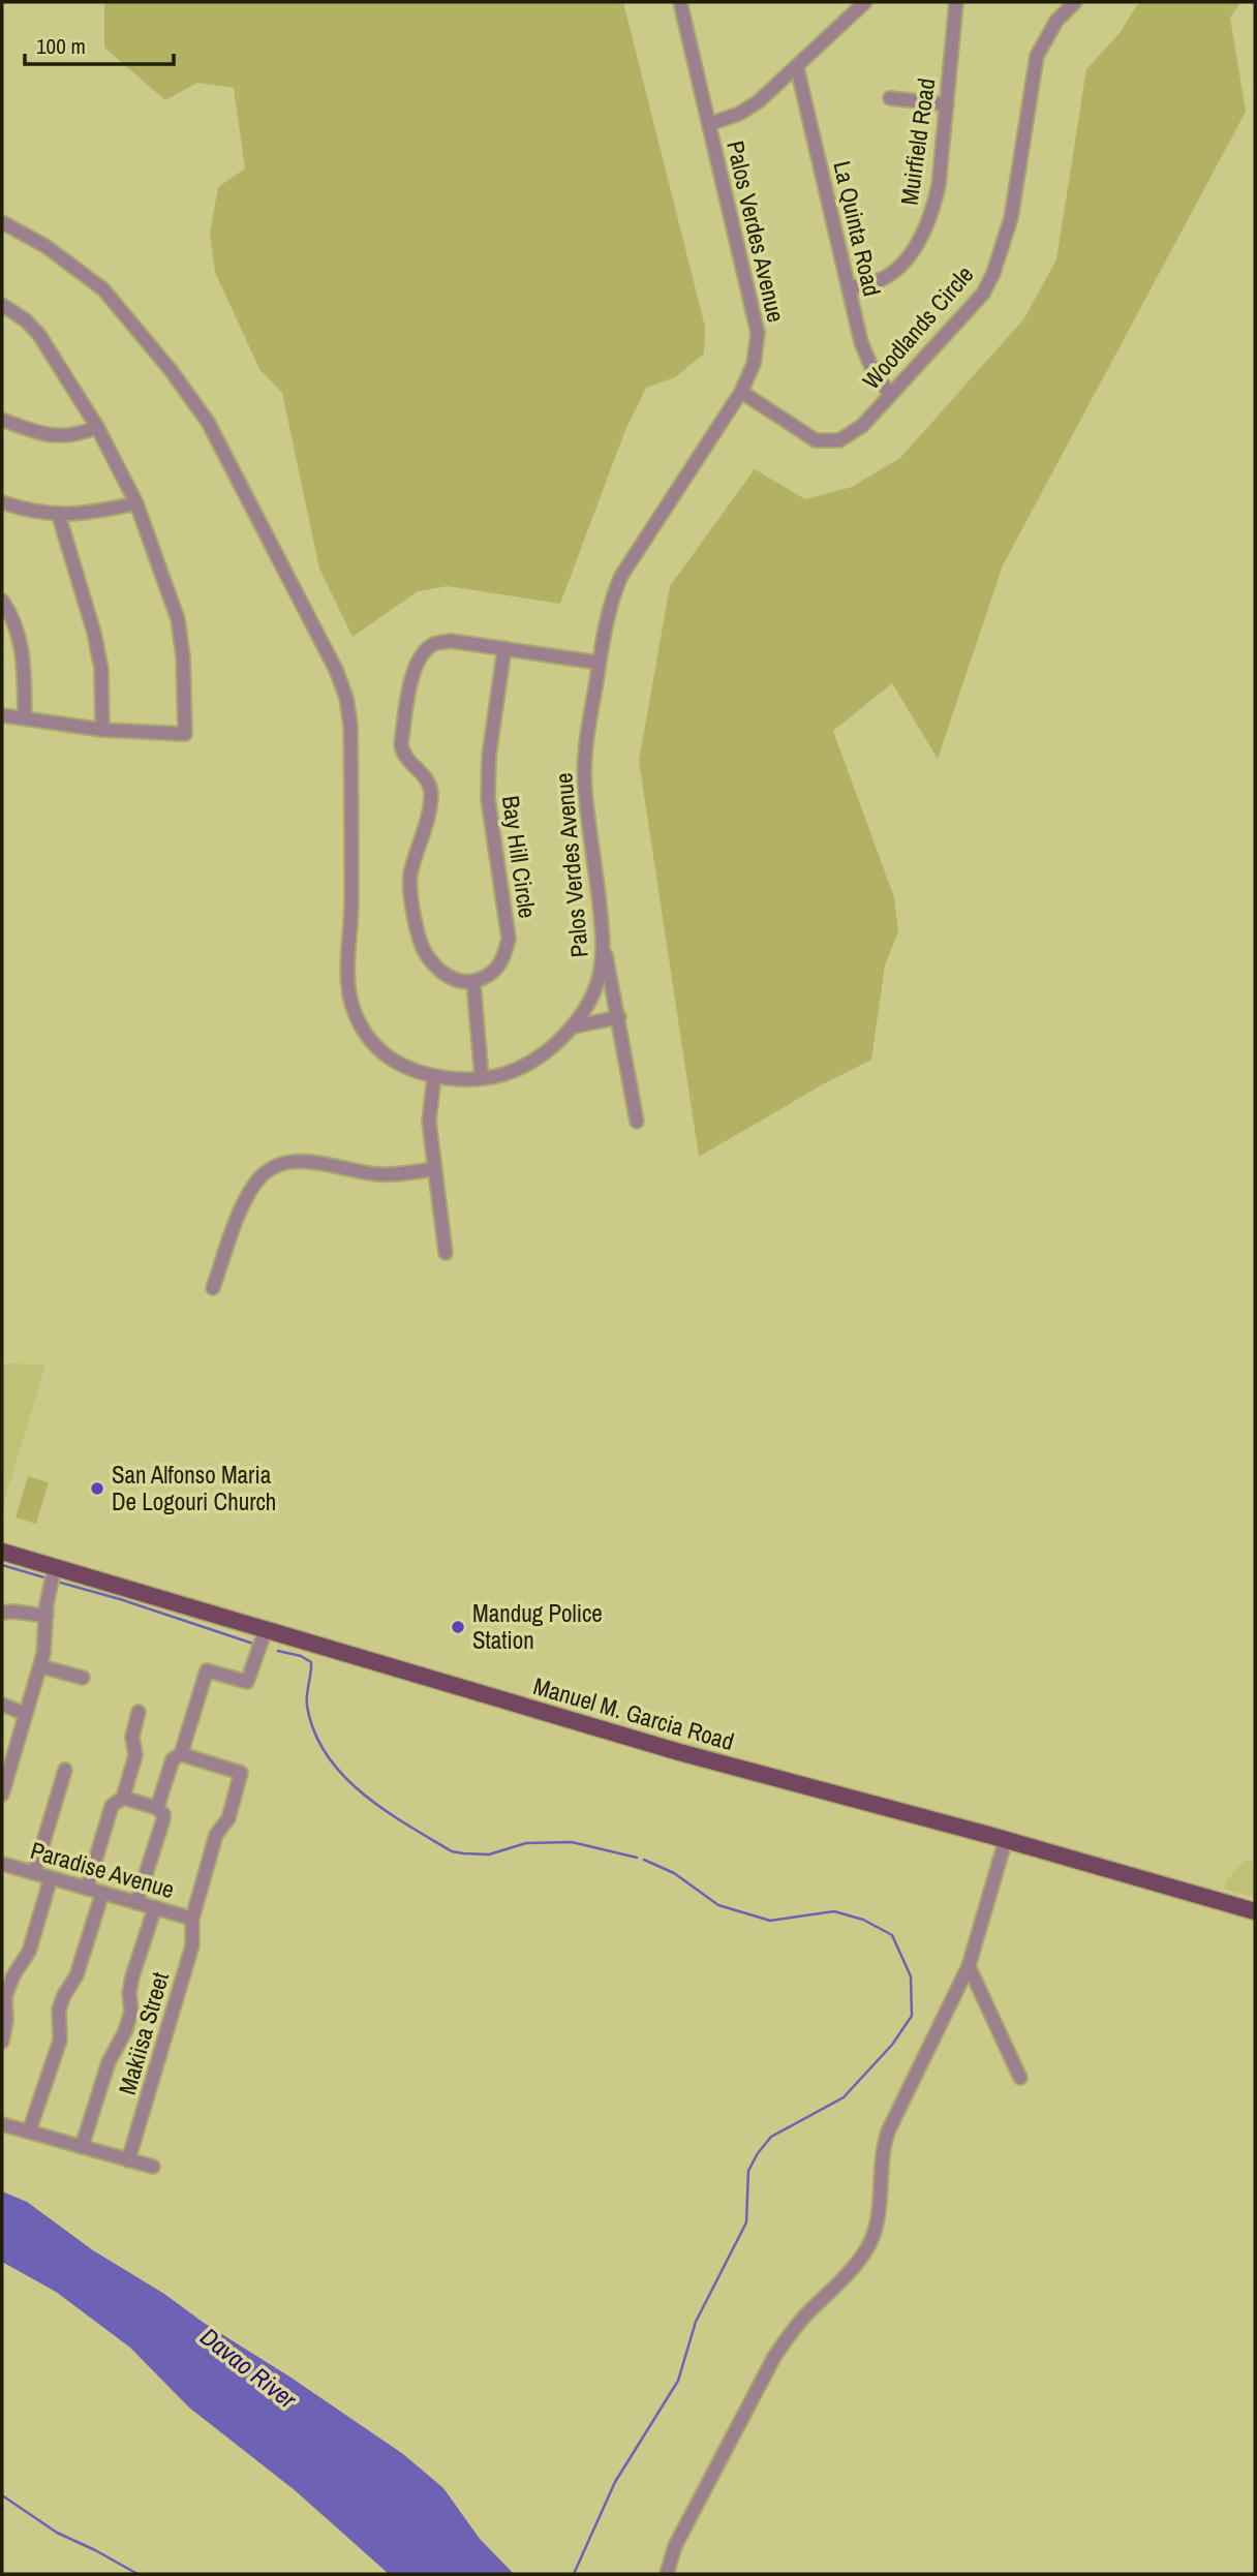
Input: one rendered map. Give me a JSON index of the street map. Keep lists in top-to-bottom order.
{
  "streets": {
    "main road": ["Manuel M. Garcia Road"],
    "street": [
      "Muirfield Road",
      "La Quinta Road",
      "Palos Verdes Avenue",
      "Woodlands Circle",
      "Bay Hill Circle",
      "Paradise Avenue",
      "Makiisa Street"
    ]
  },
  "crossings": [
    ["Muirfield Road", "La Quinta Road"],
    ["La Quinta Road", "Woodlands Circle"],
    ["Palos Verdes Avenue", "Woodlands Circle"],
    ["Paradise Avenue", "Makiisa Street"]
  ],
  "water": ["Davao River"],
  "places": ["San Alfonso Maria De Logouri Church", "Mandug Police Station"],
  "scale_bar": "100 m"
}
